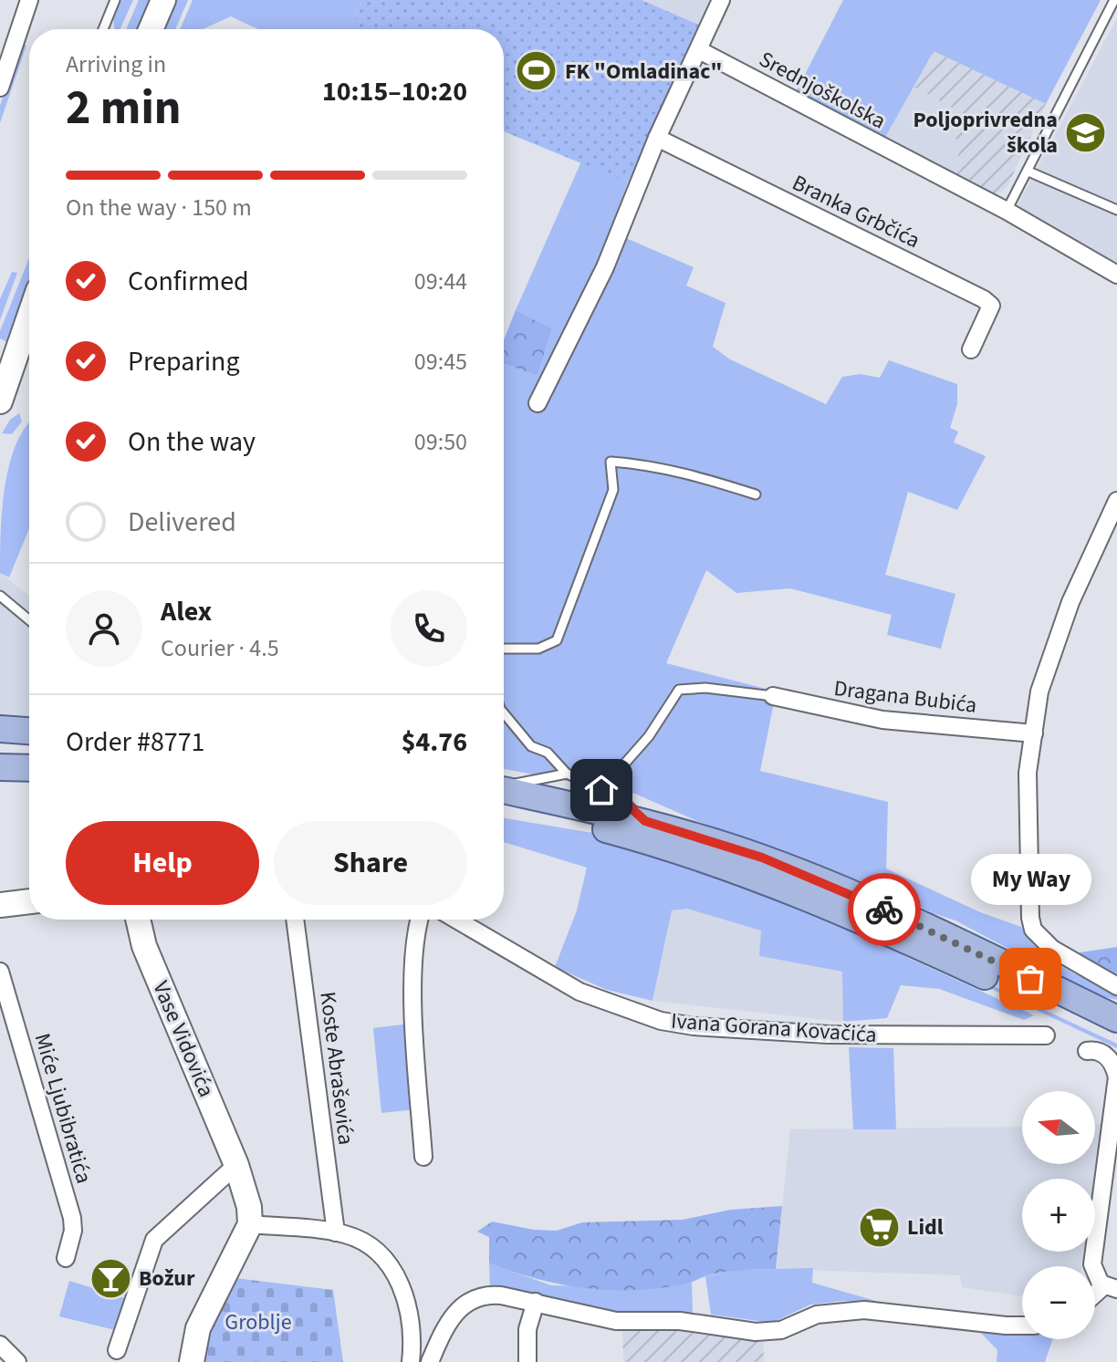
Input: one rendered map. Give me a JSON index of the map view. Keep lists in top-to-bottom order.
{
  "streets": {
    "street": [
      "Srednjoškolska",
      "Branka Grbčića",
      "Dragana Bubića",
      "Ivana Gorana Kovačića",
      "Vase Vidovića",
      "Koste Abraševića",
      "Miće Ljubibratića"
    ]
  },
  "parks": ["Groblje"],
  "places": {
    "sports": ["FK \"Omladinac\""],
    "school or university": ["Poljoprivredna škola"],
    "other": ["My Way"],
    "supermarket": ["Lidl"],
    "bar": ["Božur"]
  },
  "north": "left",
  "page": {
    "heading": ["2 min", "Arriving in", "10:15–10:20"],
    "panel": [
      "Alex",
      "Courier · 4.5",
      "Order #8771",
      "$4.76"
    ],
    "bar": "On the way · 150 m",
    "list": [
      ["Confirmed", "09:44"],
      ["Preparing", "09:45"],
      ["On the way", "09:50"],
      "Delivered"
    ],
    "buttons": ["Help", "Share"],
    "bubble": "My Way",
    "map_buttons": ["+", "−"]
  }
}
